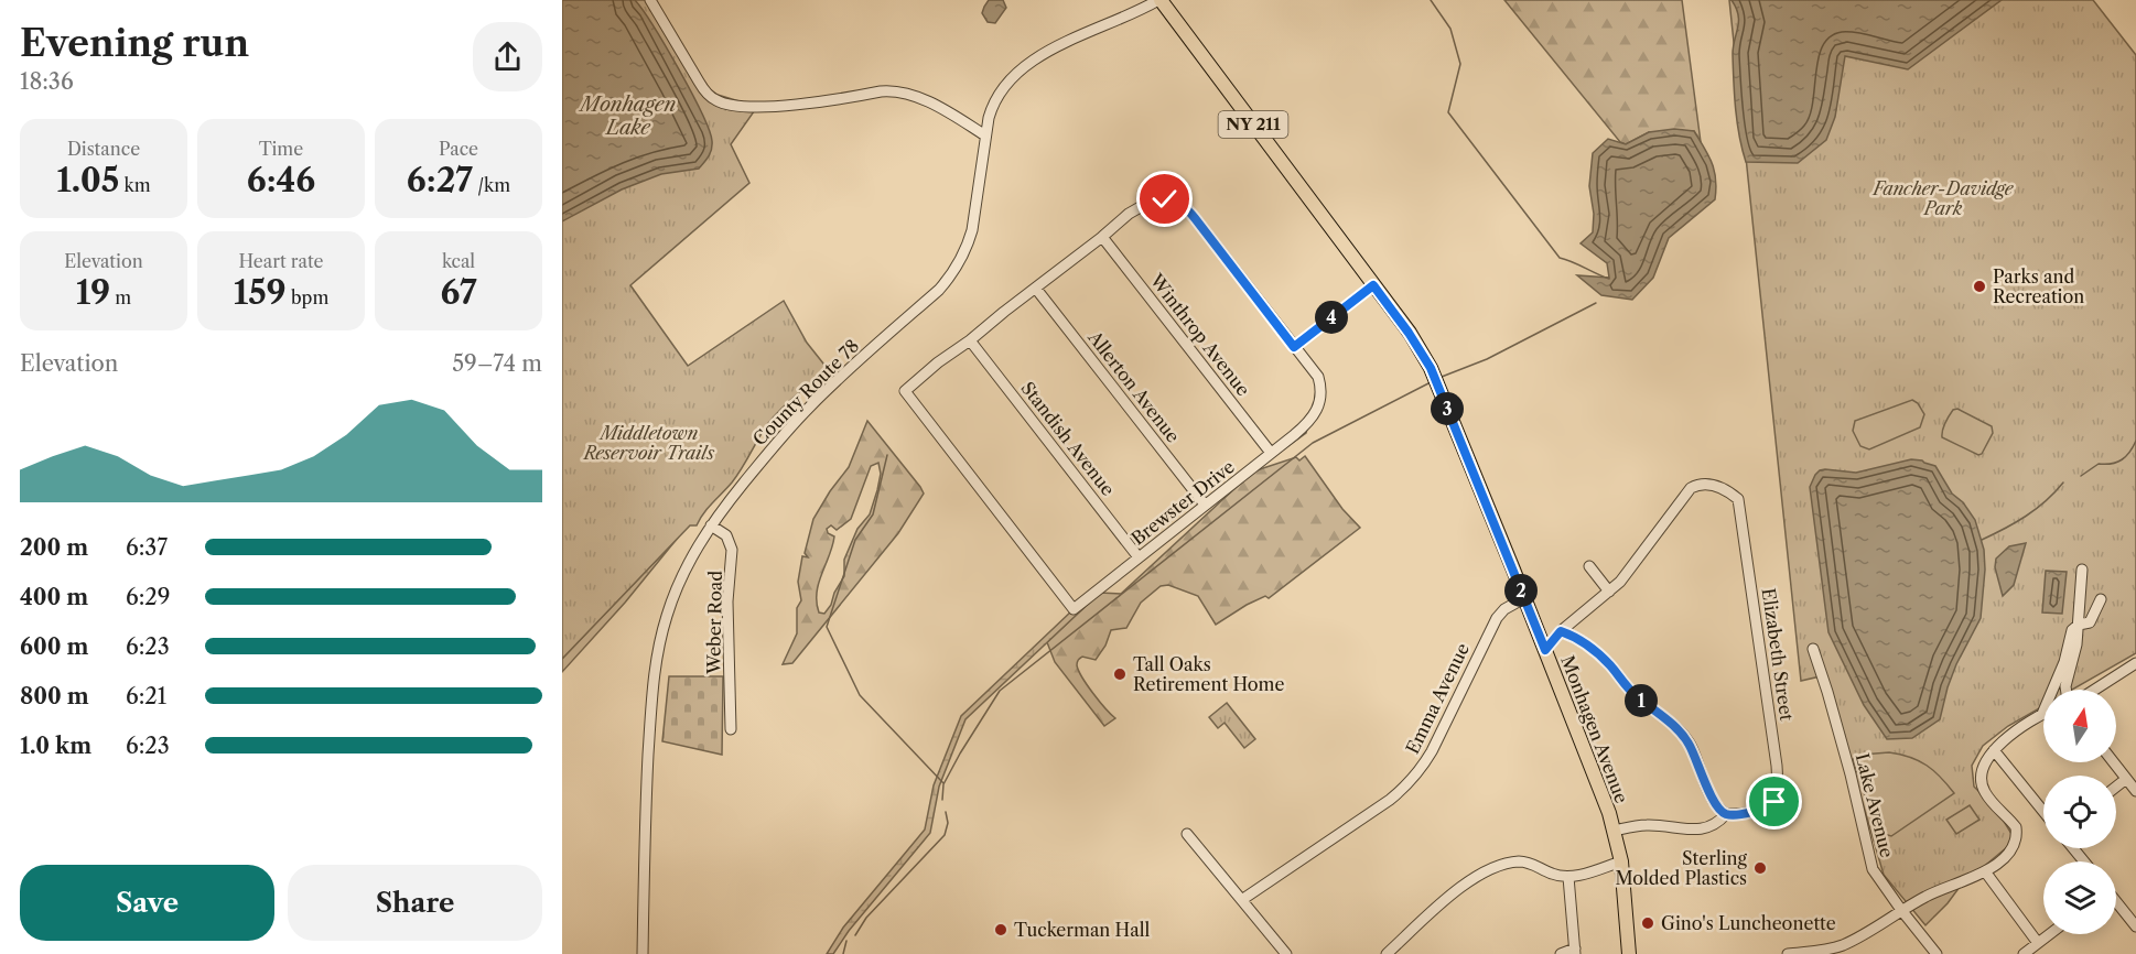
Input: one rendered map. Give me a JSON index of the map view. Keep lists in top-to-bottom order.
{
  "streets": {
    "main road": ["NY 211", "Monhagen Avenue"],
    "street": [
      "Winthrop Avenue",
      "Allerton Avenue",
      "County Route 78",
      "Standish Avenue",
      "Brewster Drive",
      "Weber Road",
      "Elizabeth Street",
      "Emma Avenue",
      "Lake Avenue"
    ]
  },
  "crossings": [
    ["Winthrop Avenue", "Brewster Drive"],
    ["Allerton Avenue", "Brewster Drive"],
    ["County Route 78", "Weber Road"],
    ["County Route 78", "Monhagen Avenue"],
    ["Standish Avenue", "Brewster Drive"],
    ["Emma Avenue", "Monhagen Avenue"]
  ],
  "water": ["Monhagen Lake"],
  "parks": ["Fancher-Davidge Park", "Middletown Reservoir Trails"],
  "places": [
    "Parks and Recreation",
    "Tall Oaks Retirement Home",
    "Sterling Molded Plastics",
    "Gino's Luncheonette",
    "Tuckerman Hall"
  ],
  "north": "top",
  "page": {
    "heading": ["Evening run", "18:36"],
    "stats": [
      ["Distance", "1.05 km"],
      ["Time", "6:46"],
      ["Pace", "6:27 /km"],
      ["Elevation", "19 m"],
      ["Heart rate", "159 bpm"],
      ["kcal", "67"]
    ],
    "pins": [
      "4",
      "3",
      "2",
      "1"
    ],
    "chart": ["Elevation", "59–74 m"],
    "list": [
      {
        "name": "200 m",
        "note": "6:37"
      },
      {
        "name": "400 m",
        "note": "6:29"
      },
      {
        "name": "600 m",
        "note": "6:23"
      },
      {
        "name": "800 m",
        "note": "6:21"
      },
      {
        "name": "1.0 km",
        "note": "6:23"
      }
    ],
    "buttons": ["Save", "Share"]
  }
}
